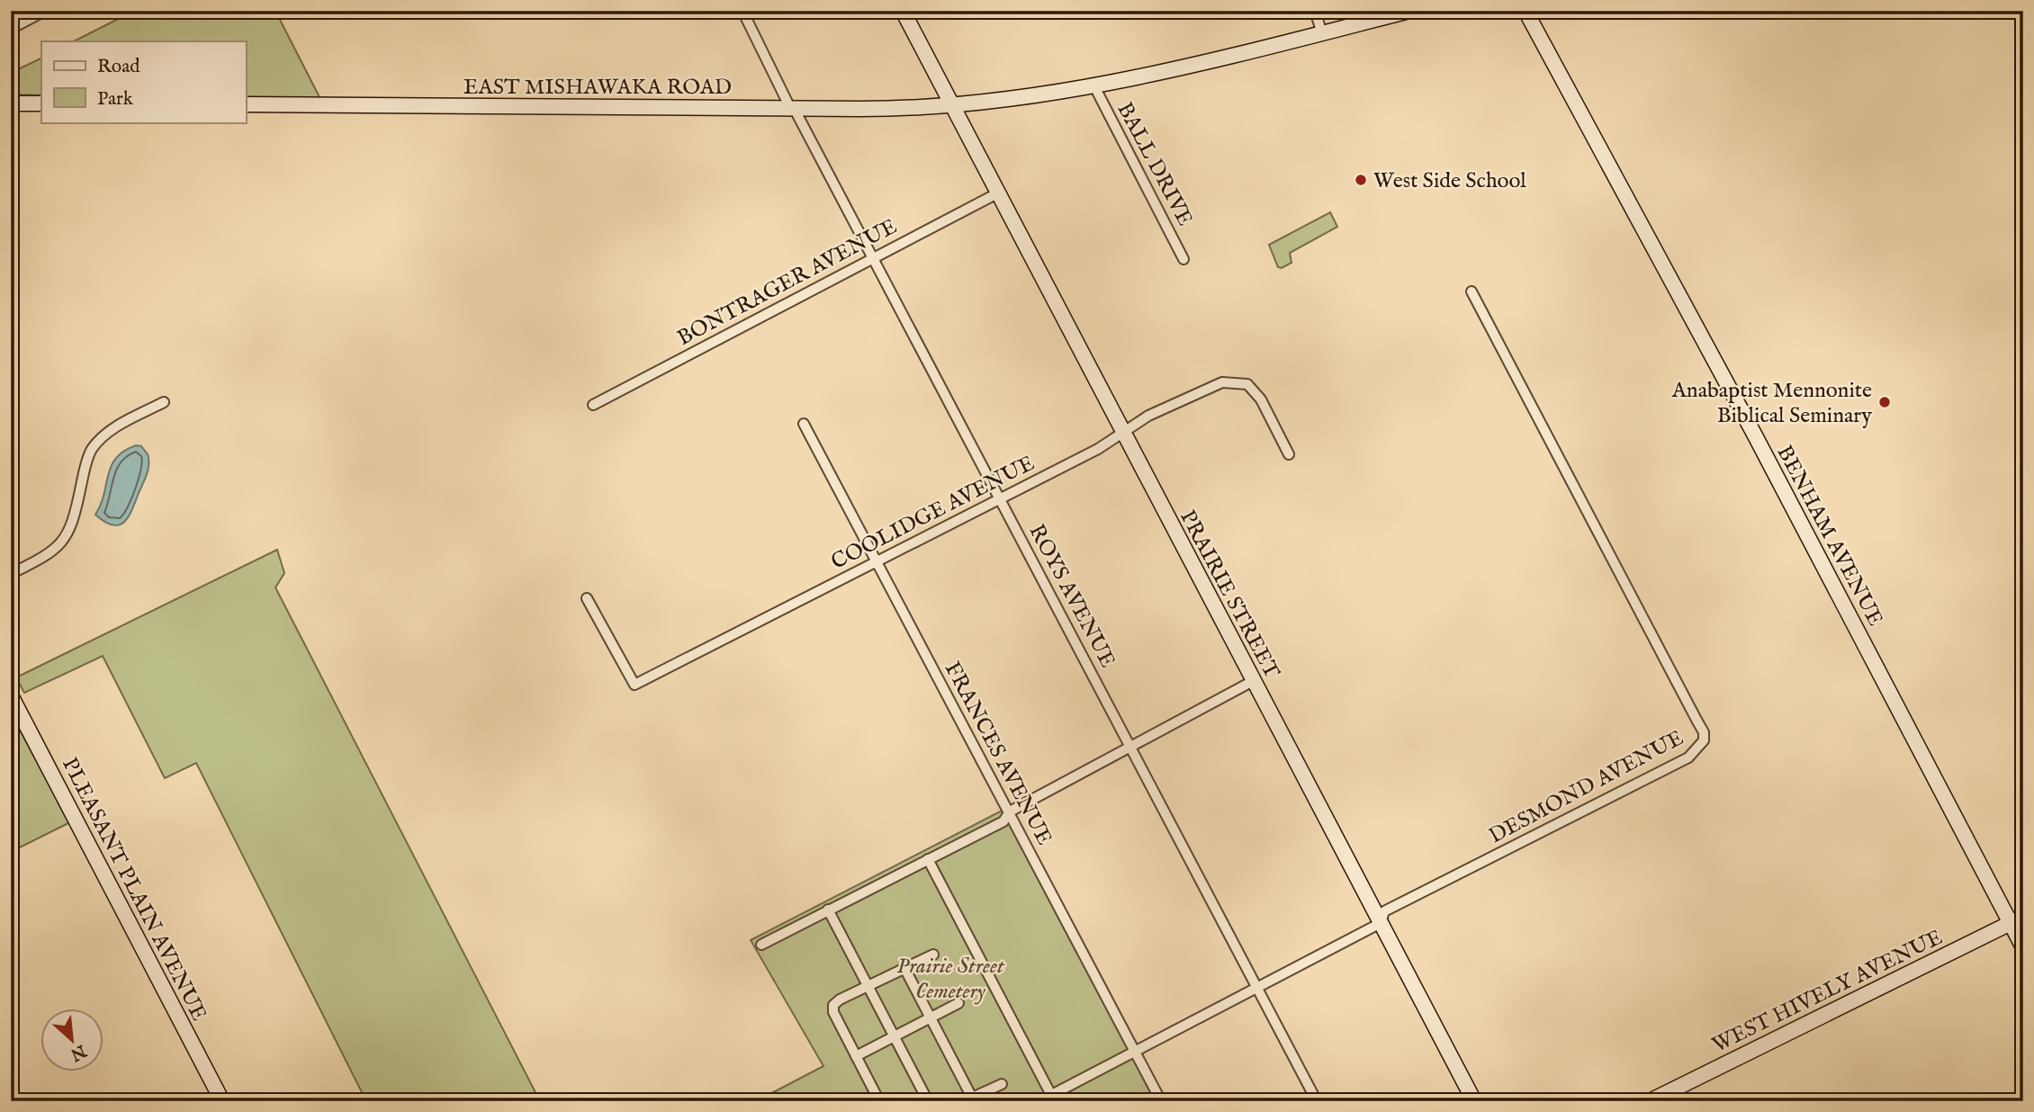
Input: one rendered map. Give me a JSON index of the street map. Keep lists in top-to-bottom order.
{
  "streets": {
    "main road": [
      "EAST MISHAWAKA ROAD",
      "BENHAM AVENUE",
      "PRAIRIE STREET",
      "PLEASANT PLAIN AVENUE",
      "WEST HIVELY AVENUE"
    ],
    "street": [
      "BALL DRIVE",
      "BONTRAGER AVENUE",
      "COOLIDGE AVENUE",
      "ROYS AVENUE",
      "FRANCES AVENUE",
      "DESMOND AVENUE"
    ]
  },
  "crossings": [
    ["EAST MISHAWAKA ROAD", "BALL DRIVE"],
    ["EAST MISHAWAKA ROAD", "PRAIRIE STREET"],
    ["EAST MISHAWAKA ROAD", "ROYS AVENUE"],
    ["BONTRAGER AVENUE", "PRAIRIE STREET"],
    ["BONTRAGER AVENUE", "ROYS AVENUE"],
    ["COOLIDGE AVENUE", "PRAIRIE STREET"],
    ["COOLIDGE AVENUE", "ROYS AVENUE"],
    ["COOLIDGE AVENUE", "FRANCES AVENUE"],
    ["BENHAM AVENUE", "WEST HIVELY AVENUE"],
    ["PRAIRIE STREET", "DESMOND AVENUE"],
    ["ROYS AVENUE", "DESMOND AVENUE"],
    ["FRANCES AVENUE", "DESMOND AVENUE"]
  ],
  "parks": ["Prairie Street Cemetery"],
  "places": ["West Side School", "Anabaptist Mennonite Biblical Seminary"],
  "legend": ["Road", "Park"],
  "north": "bottom right"
}
